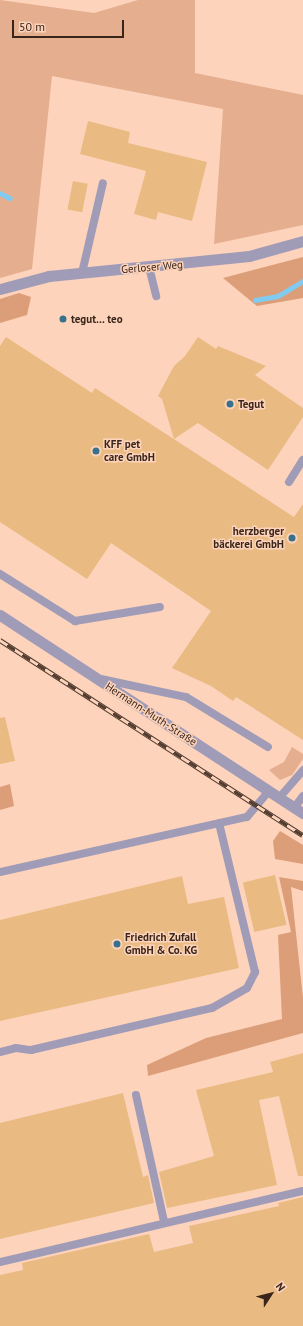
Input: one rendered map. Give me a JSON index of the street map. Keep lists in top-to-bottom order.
{
  "streets": {
    "street": ["Gerloser Weg", "Hermann-Muth-Straße"]
  },
  "places": [
    "tegut… teo",
    "Tegut",
    "KFF pet care GmbH",
    "herzberger bäckerei GmbH",
    "Friedrich Zufall GmbH & Co. KG"
  ],
  "scale_bar": "50 m",
  "north": "top right"
}
